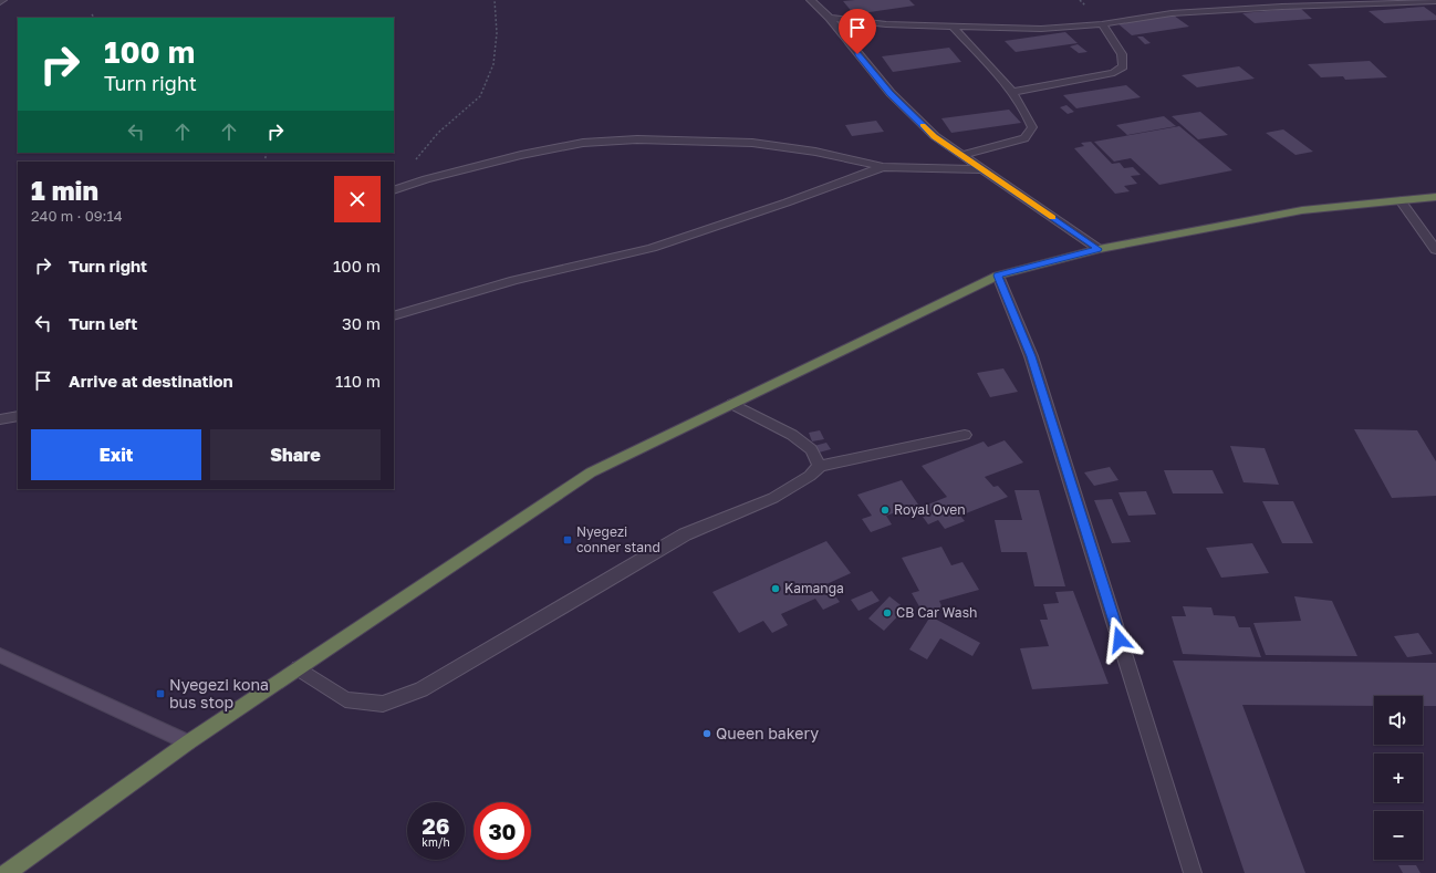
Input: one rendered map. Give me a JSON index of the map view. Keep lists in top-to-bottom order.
{
  "places": {
    "other": [
      "Royal Oven",
      "Kamanga",
      "CB Car Wash",
      "Queen bakery"
    ],
    "transit": ["Nyegezi conner stand", "Nyegezi kona bus stop"]
  },
  "page": {
    "turn": ["100 m", "Turn right"],
    "heading": ["1 min", "240 m · 09:14"],
    "list": [
      {
        "name": "Turn right",
        "value": "100 m"
      },
      {
        "name": "Turn left",
        "value": "30 m"
      },
      {
        "name": "Arrive at destination",
        "value": "110 m"
      }
    ],
    "buttons": ["Exit", "Share"],
    "map_buttons": ["+", "−"],
    "speed": "26 km/h",
    "limit": "30"
  }
}
